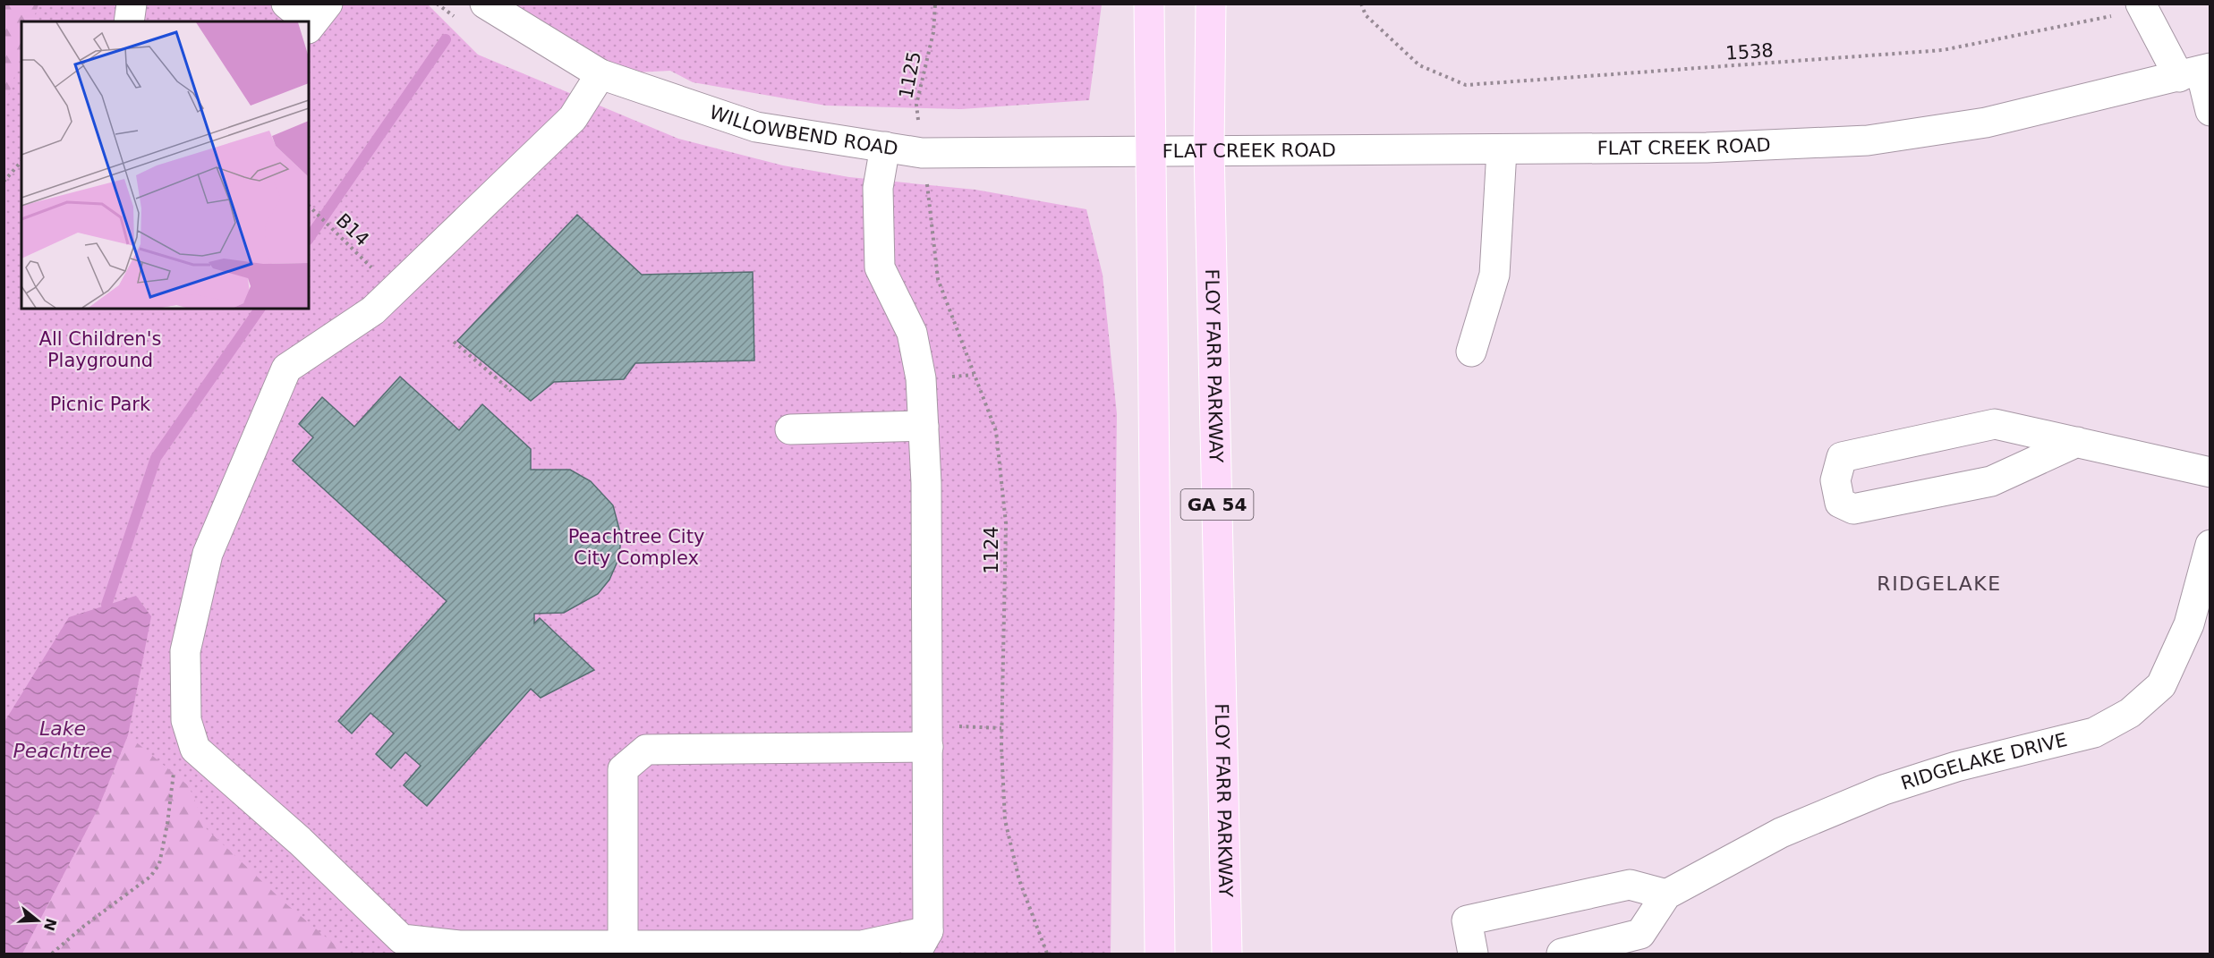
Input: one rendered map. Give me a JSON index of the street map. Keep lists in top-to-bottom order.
{
  "streets": {
    "main road": ["FLOY FARR PARKWAY", "GA 54"],
    "street": ["WILLOWBEND ROAD", "FLAT CREEK ROAD", "RIDGELAKE DRIVE"],
    "path": [
      "1538",
      "1125",
      "B14",
      "1124"
    ]
  },
  "crossings": [
    ["1125", "WILLOWBEND ROAD"],
    ["1125", "1124"],
    ["WILLOWBEND ROAD", "FLAT CREEK ROAD"],
    ["WILLOWBEND ROAD", "GA 54"],
    ["WILLOWBEND ROAD", "1124"],
    ["FLAT CREEK ROAD", "FLOY FARR PARKWAY"],
    ["FLAT CREEK ROAD", "GA 54"]
  ],
  "districts": ["RIDGELAKE"],
  "water": ["Lake Peachtree"],
  "parks": ["All Children's Playground", "Picnic Park", "Peachtree City City Complex"],
  "north": "right"
}
